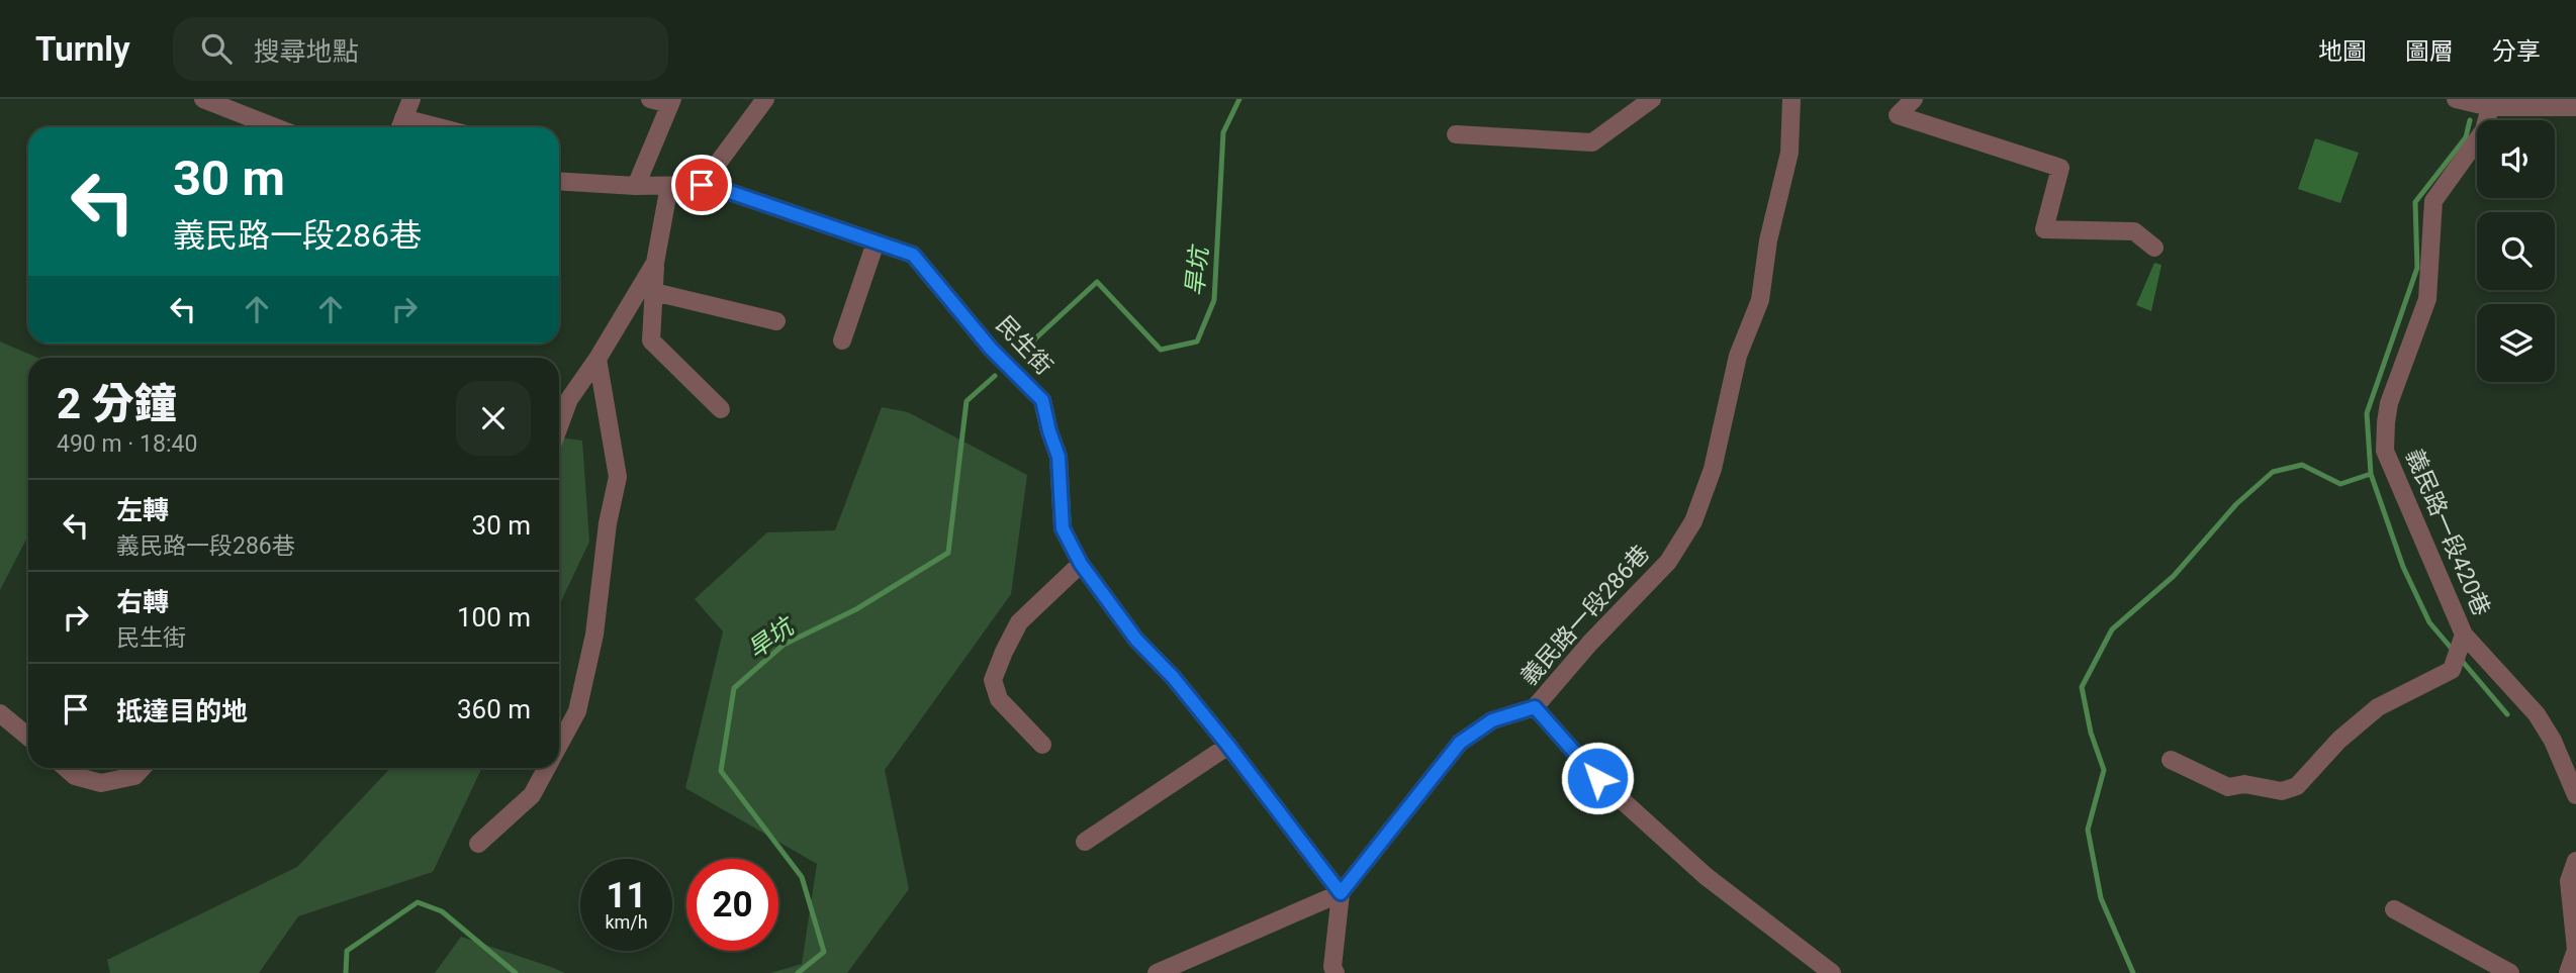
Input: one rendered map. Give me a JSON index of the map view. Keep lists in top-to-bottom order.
{
  "streets": {
    "street": ["民生街", "義民路一段420巷", "義民路一段286巷"]
  },
  "crossings": [
    ["民生街", "義民路一段286巷"]
  ],
  "water": ["旱坑"],
  "page": {
    "header": "Turnly",
    "search": "搜尋地點",
    "nav": ["地圖", "圖層", "分享"],
    "turn": ["30 m", "義民路一段286巷"],
    "heading": ["2 分鐘", "490 m · 18:40"],
    "list": [
      {
        "name": "左轉",
        "note": "義民路一段286巷",
        "value": "30 m"
      },
      {
        "name": "右轉",
        "note": "民生街",
        "value": "100 m"
      },
      {
        "name": "抵達目的地",
        "value": "360 m"
      }
    ],
    "speed": "11 km/h",
    "limit": "20"
  }
}
